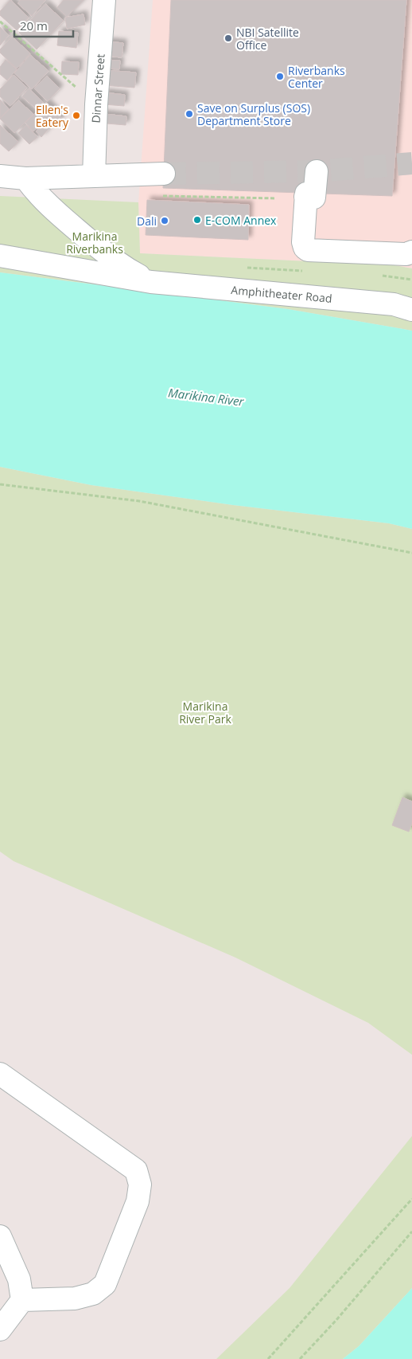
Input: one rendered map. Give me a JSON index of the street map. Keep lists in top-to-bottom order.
{
  "streets": {
    "street": ["Dinnar Street", "Amphitheater Road"]
  },
  "water": ["Marikina River"],
  "parks": ["Marikina Riverbanks", "Marikina River Park"],
  "places": [
    "NBI Satellite Office",
    "Riverbanks Center",
    "Save on Surplus (SOS) Department Store",
    "Ellen's Eatery",
    "E-COM Annex",
    "Dali"
  ],
  "scale_bar": "20 m"
}
